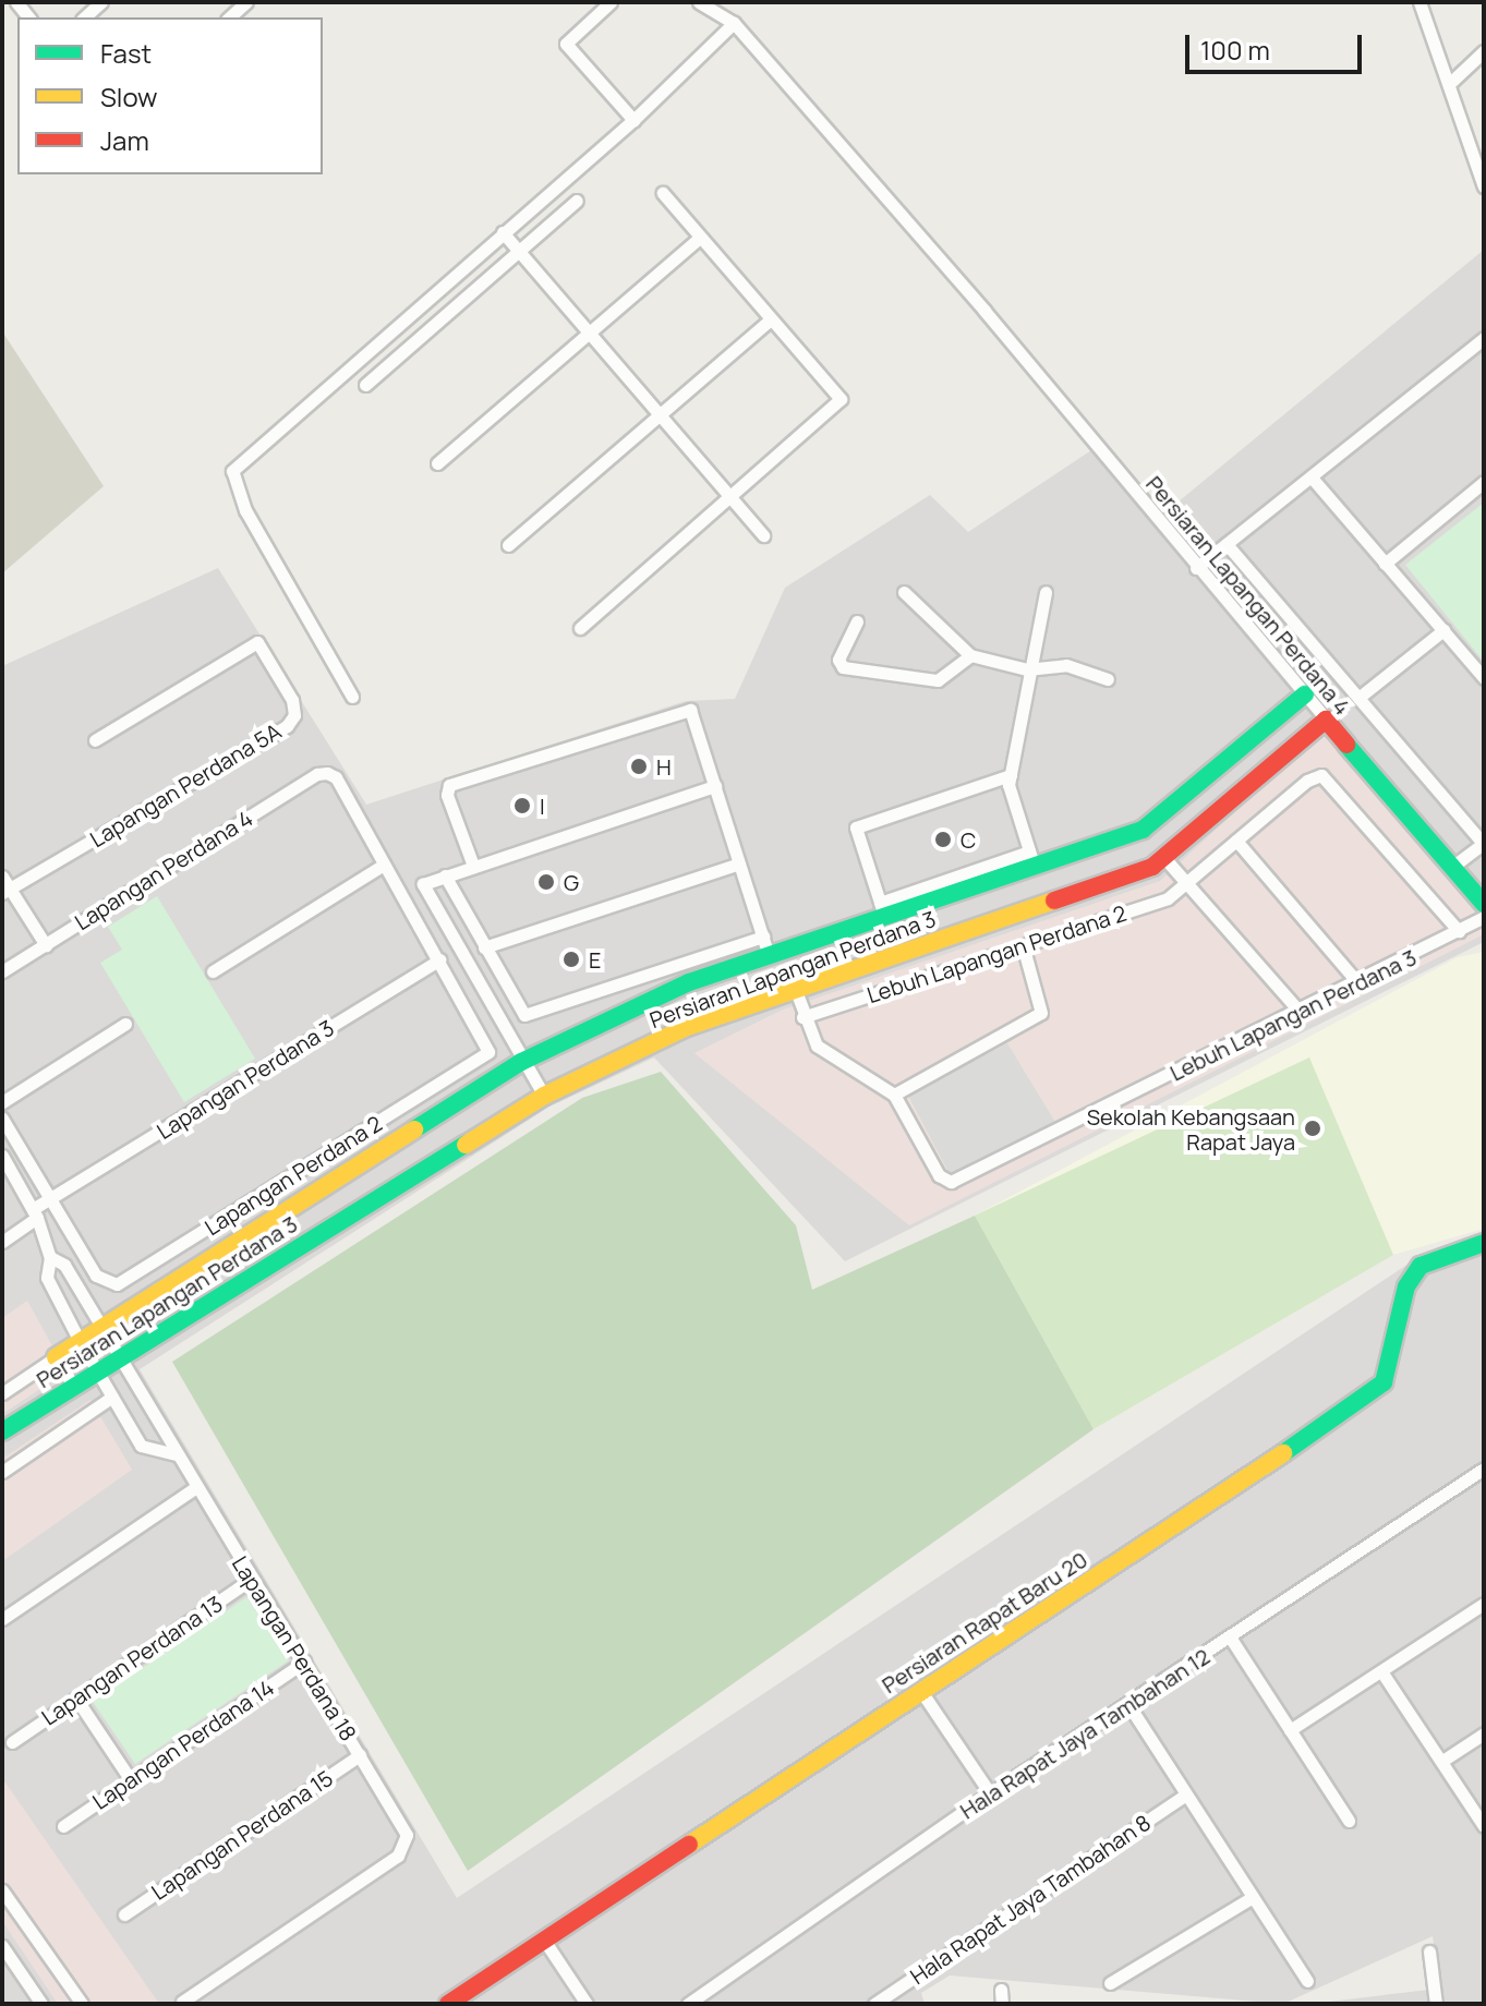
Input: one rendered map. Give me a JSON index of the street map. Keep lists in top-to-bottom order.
{
  "streets": {
    "street": [
      "Persiaran Lapangan Perdana 4",
      "Lapangan Perdana 5A",
      "Lapangan Perdana 4",
      "Lebuh Lapangan Perdana 2",
      "Persiaran Lapangan Perdana 3",
      "Lebuh Lapangan Perdana 3",
      "Lapangan Perdana 3",
      "Lapangan Perdana 2",
      "Persiaran Rapat Baru 20",
      "Lapangan Perdana 18",
      "Lapangan Perdana 13",
      "Hala Rapat Jaya Tambahan 12",
      "Lapangan Perdana 14",
      "Lapangan Perdana 15",
      "Hala Rapat Jaya Tambahan 8"
    ]
  },
  "crossings": [
    ["Persiaran Lapangan Perdana 4", "Persiaran Lapangan Perdana 3"],
    ["Lebuh Lapangan Perdana 2", "Lebuh Lapangan Perdana 3"],
    ["Persiaran Lapangan Perdana 3", "Lapangan Perdana 18"],
    ["Lapangan Perdana 3", "Lapangan Perdana 2"],
    ["Lapangan Perdana 18", "Lapangan Perdana 13"],
    ["Lapangan Perdana 18", "Lapangan Perdana 14"],
    ["Lapangan Perdana 18", "Lapangan Perdana 15"]
  ],
  "places": [
    "H",
    "I",
    "C",
    "G",
    "E",
    "Sekolah Kebangsaan Rapat Jaya"
  ],
  "legend": ["Fast", "Slow", "Jam"],
  "scale_bar": "100 m"
}
